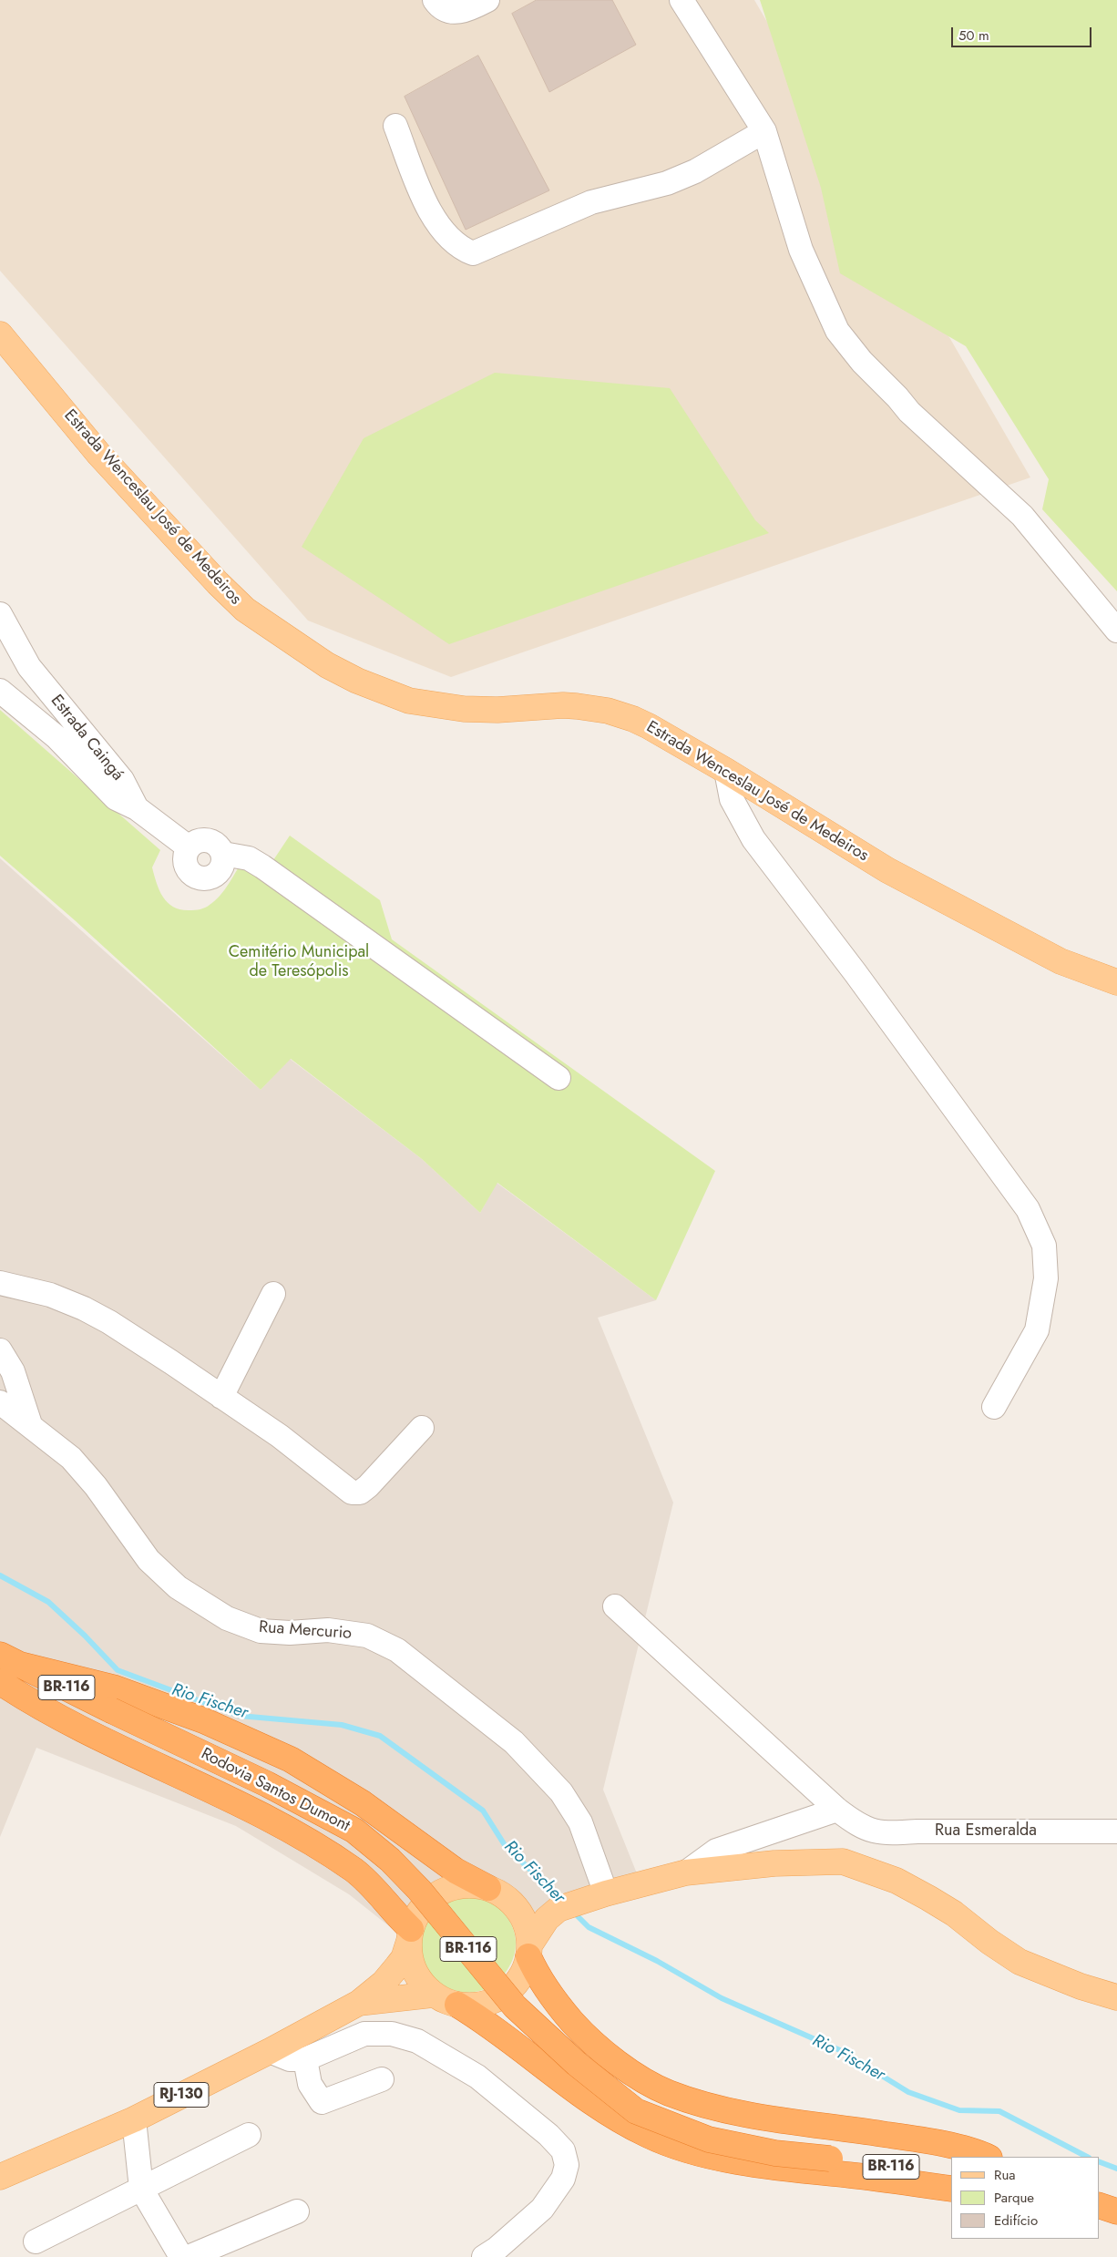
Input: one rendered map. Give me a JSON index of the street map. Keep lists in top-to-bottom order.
{
  "streets": {
    "highway": ["BR-116", "Rodovia Santos Dumont"],
    "main road": ["Estrada Wenceslau José de Medeiros", "RJ-130"],
    "street": ["Estrada Caingá", "Rua Mercurio", "Rua Esmeralda"]
  },
  "water": ["Rio Fischer"],
  "parks": ["Cemitério Municipal de Teresópolis"],
  "legend": ["Rua", "Parque", "Edifício"],
  "scale_bar": "50 m"
}
